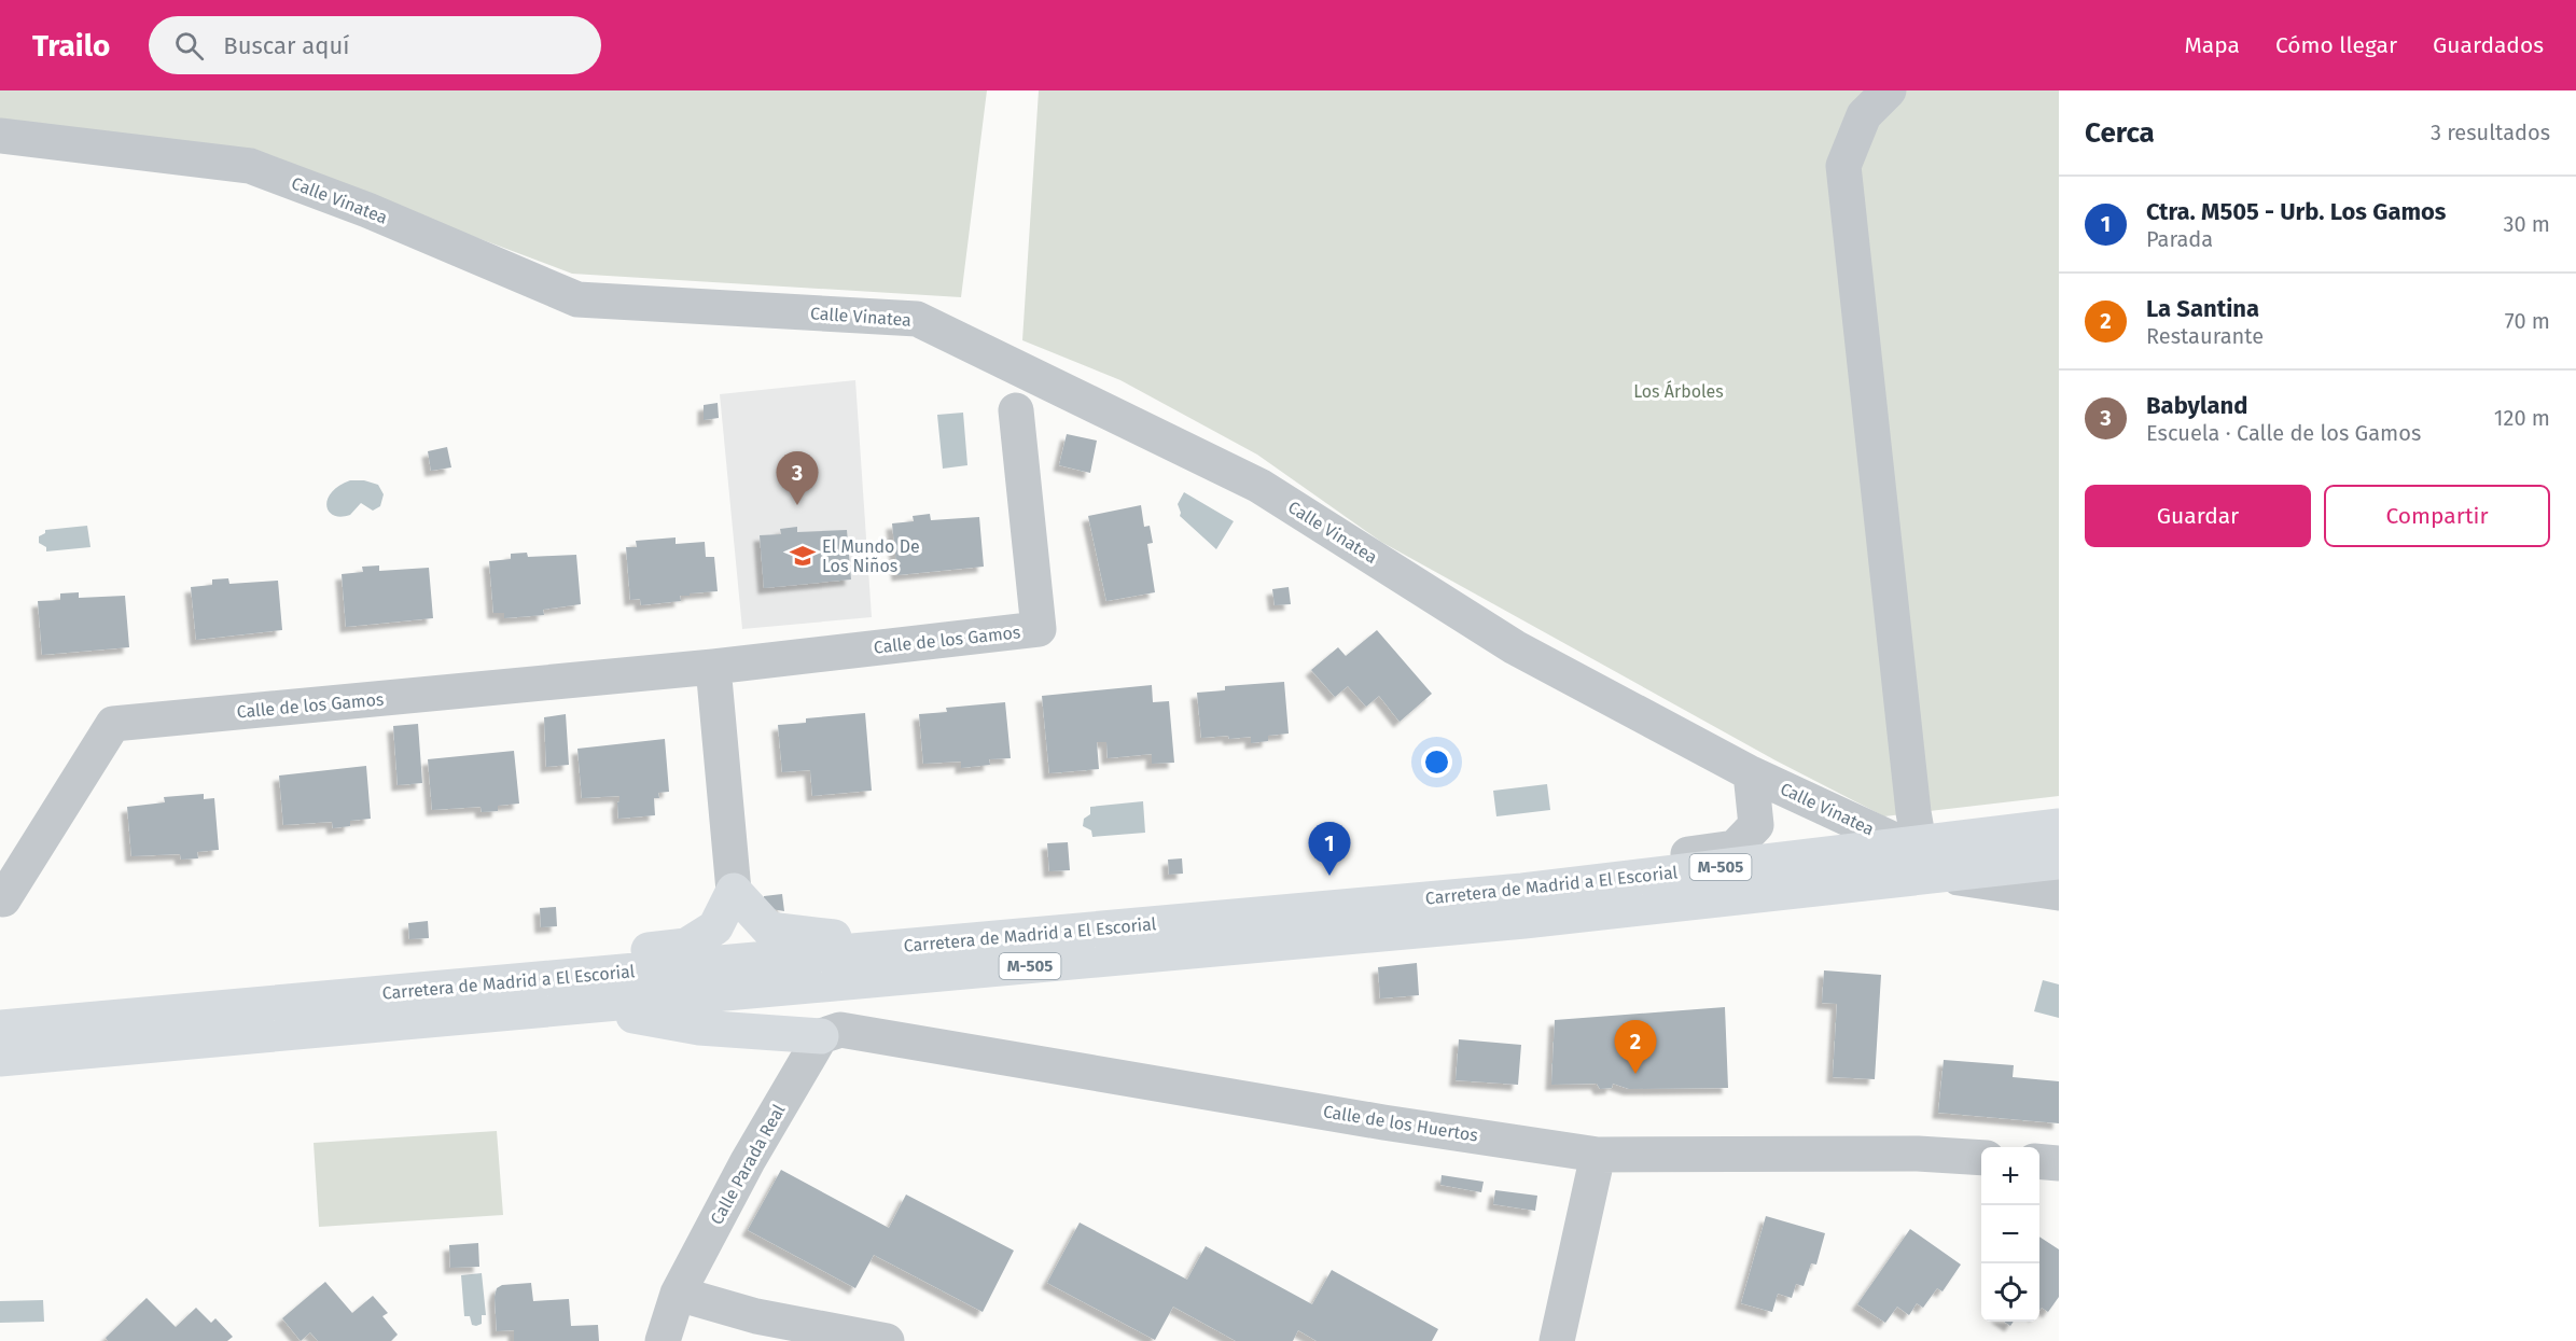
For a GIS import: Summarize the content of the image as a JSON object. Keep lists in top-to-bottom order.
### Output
{
  "streets": {
    "highway": ["M-505", "Carretera de Madrid a El Escorial"],
    "street": [
      "Calle Vinatea",
      "Calle de los Gamos",
      "Calle de los Huertos",
      "Calle Parada Real"
    ]
  },
  "crossings": [
    ["Calle Vinatea", "Carretera de Madrid a El Escorial"],
    ["Calle de los Huertos", "Calle Parada Real"]
  ],
  "parks": ["Los Árboles"],
  "places": {
    "school or university": ["El Mundo De Los Niños"]
  },
  "page": {
    "header": "Trailo",
    "search": "Buscar aquí",
    "nav": ["Mapa", "Cómo llegar", "Guardados"],
    "heading": ["Cerca", "3 resultados"],
    "list": [
      {
        "mark": "1",
        "name": "Ctra. M505 - Urb. Los Gamos",
        "note": "Parada",
        "value": "30 m"
      },
      {
        "mark": "2",
        "name": "La Santina",
        "note": "Restaurante",
        "value": "70 m"
      },
      {
        "mark": "3",
        "name": "Babyland",
        "note": "Escuela · Calle de los Gamos",
        "value": "120 m"
      }
    ],
    "pins": ["3", "1", "2"],
    "buttons": ["Guardar", "Compartir"],
    "map_buttons": ["+", "−"]
  }
}
